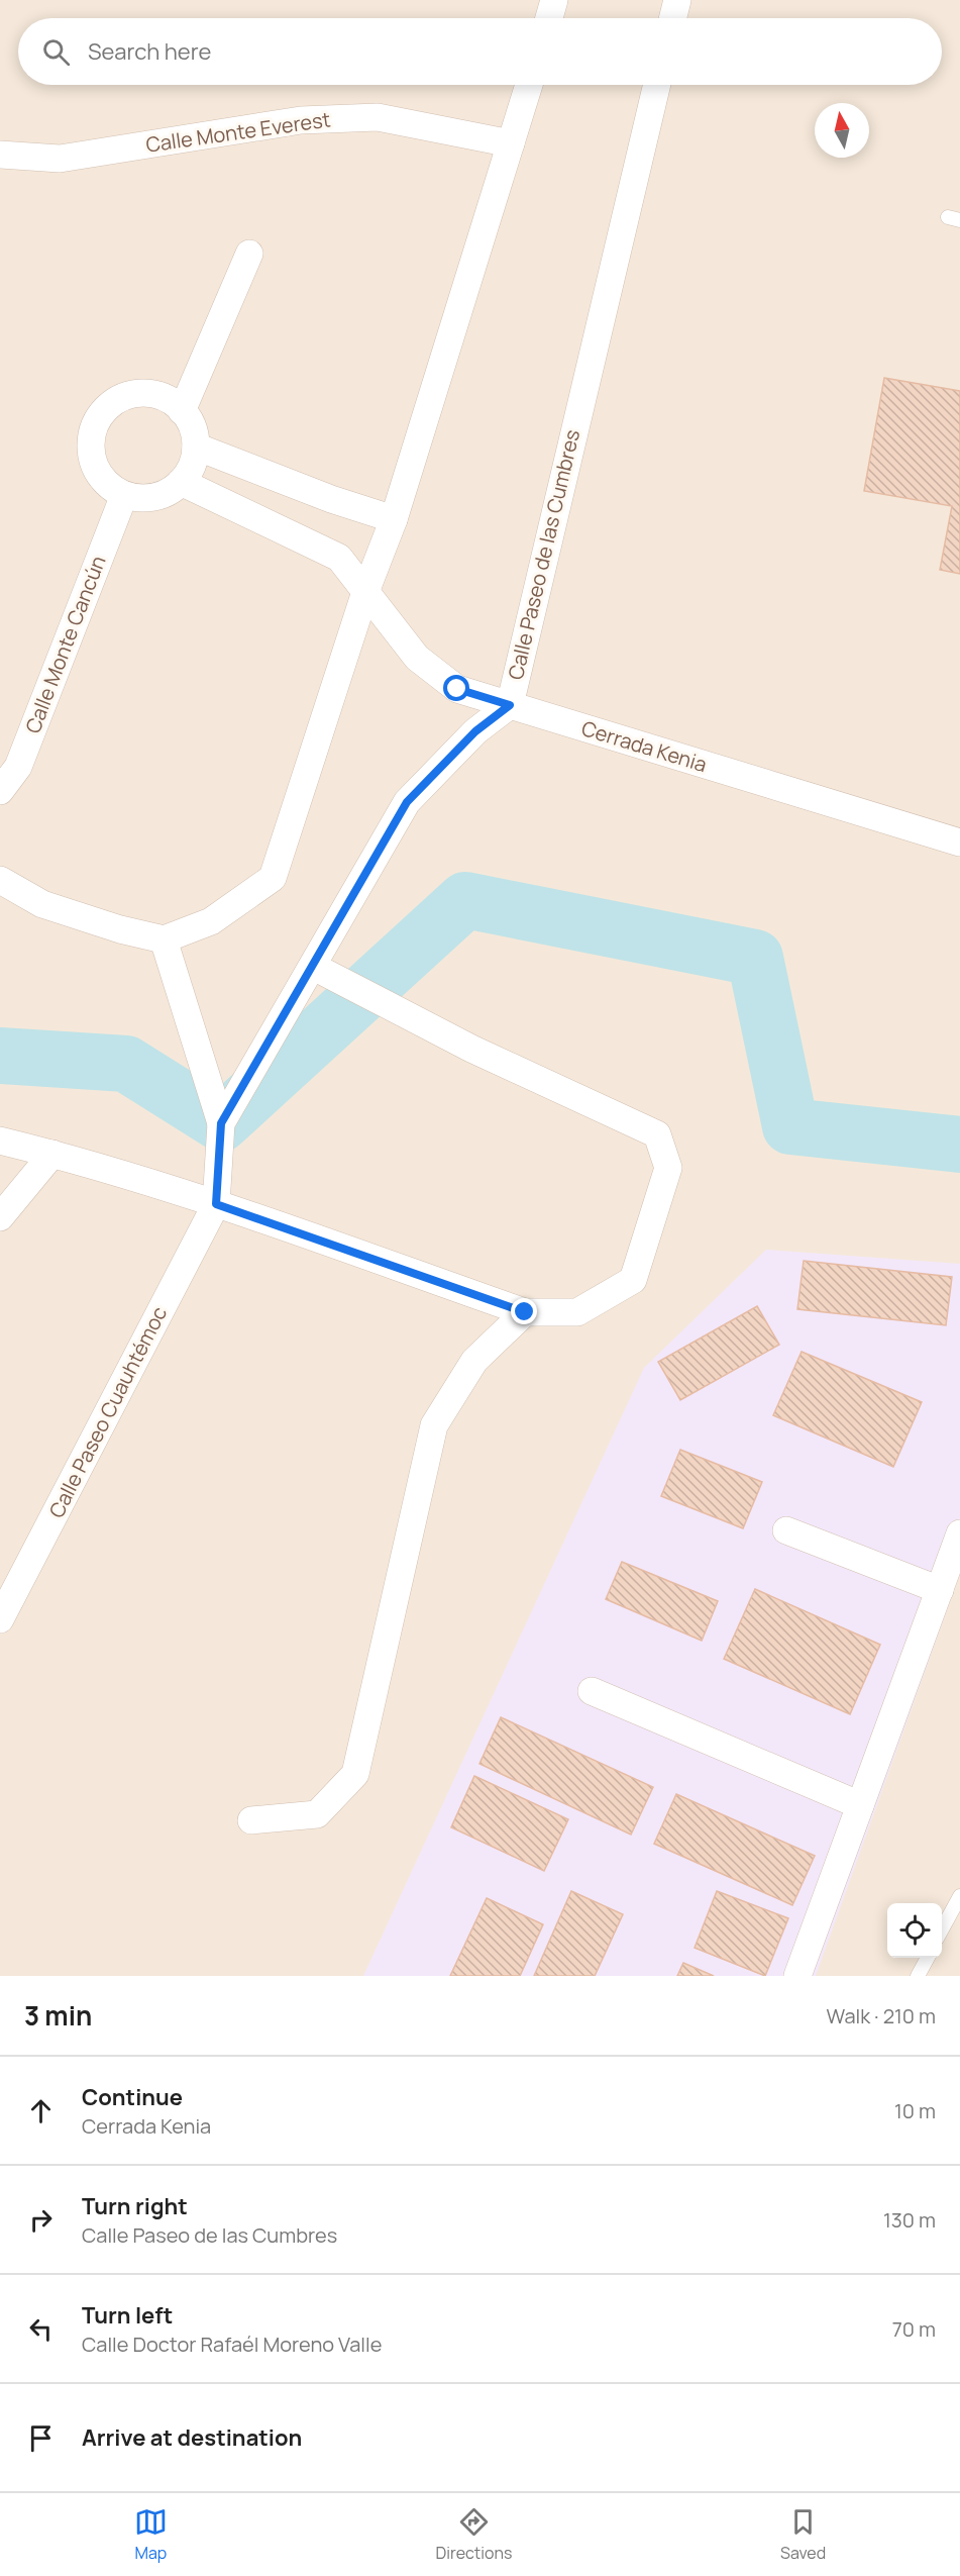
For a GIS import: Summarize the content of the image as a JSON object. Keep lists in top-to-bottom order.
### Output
{
  "streets": {
    "street": [
      "Calle Monte Everest",
      "Calle Paseo de las Cumbres",
      "Calle Monte Cancún",
      "Cerrada Kenia",
      "Calle Paseo Cuauhtémoc"
    ]
  },
  "crossings": [
    ["Calle Paseo de las Cumbres", "Cerrada Kenia"],
    ["Calle Paseo de las Cumbres", "Calle Paseo Cuauhtémoc"]
  ],
  "north": "top",
  "page": {
    "search": "Search here",
    "heading": ["3 min", "Walk · 210 m"],
    "list": [
      ["Continue", "Cerrada Kenia", "10 m"],
      ["Turn right", "Calle Paseo de las Cumbres", "130 m"],
      ["Turn left", "Calle Doctor Rafaél Moreno Valle", "70 m"],
      "Arrive at destination"
    ],
    "nav": ["Map", "Directions", "Saved"]
  }
}
